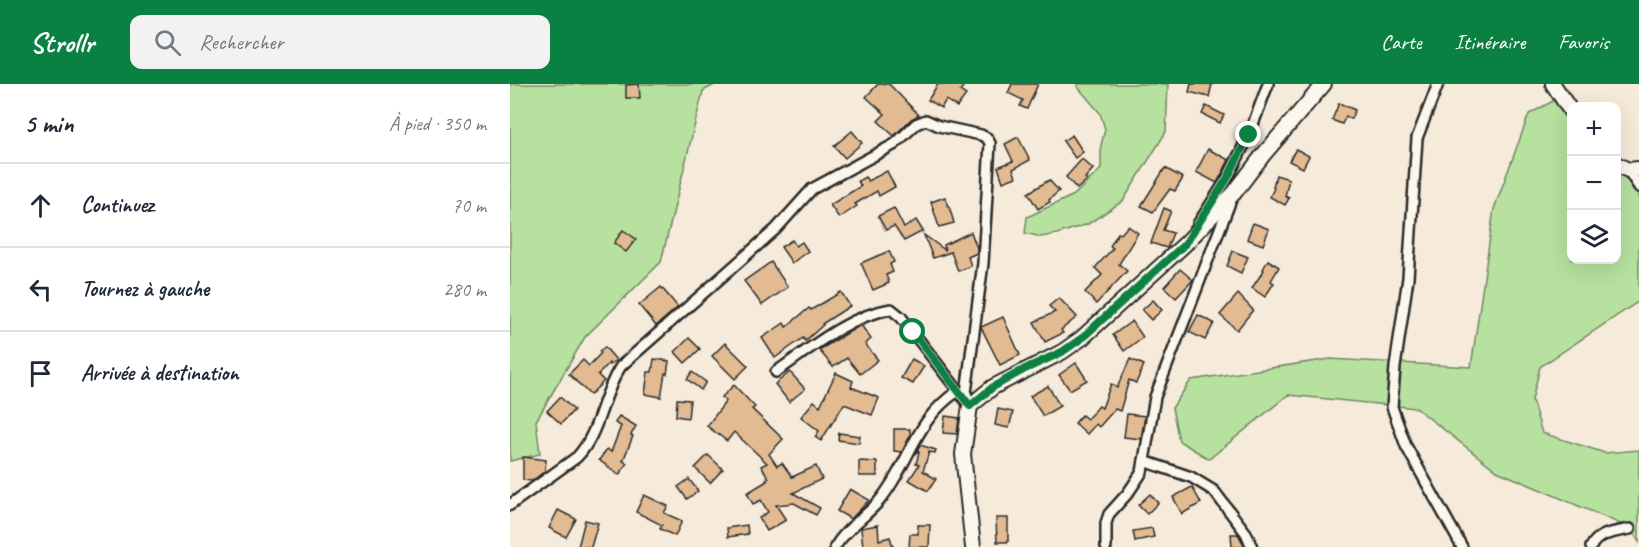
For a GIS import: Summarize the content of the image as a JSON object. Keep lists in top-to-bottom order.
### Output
{
  "page": {
    "header": "Strollr",
    "search": "Rechercher",
    "nav": ["Carte", "Itinéraire", "Favoris"],
    "heading": ["5 min", "À pied · 350 m"],
    "map_buttons": ["+", "−"],
    "list": [
      ["Continuez", "70 m"],
      ["Tournez à gauche", "280 m"],
      "Arrivée à destination"
    ]
  }
}
